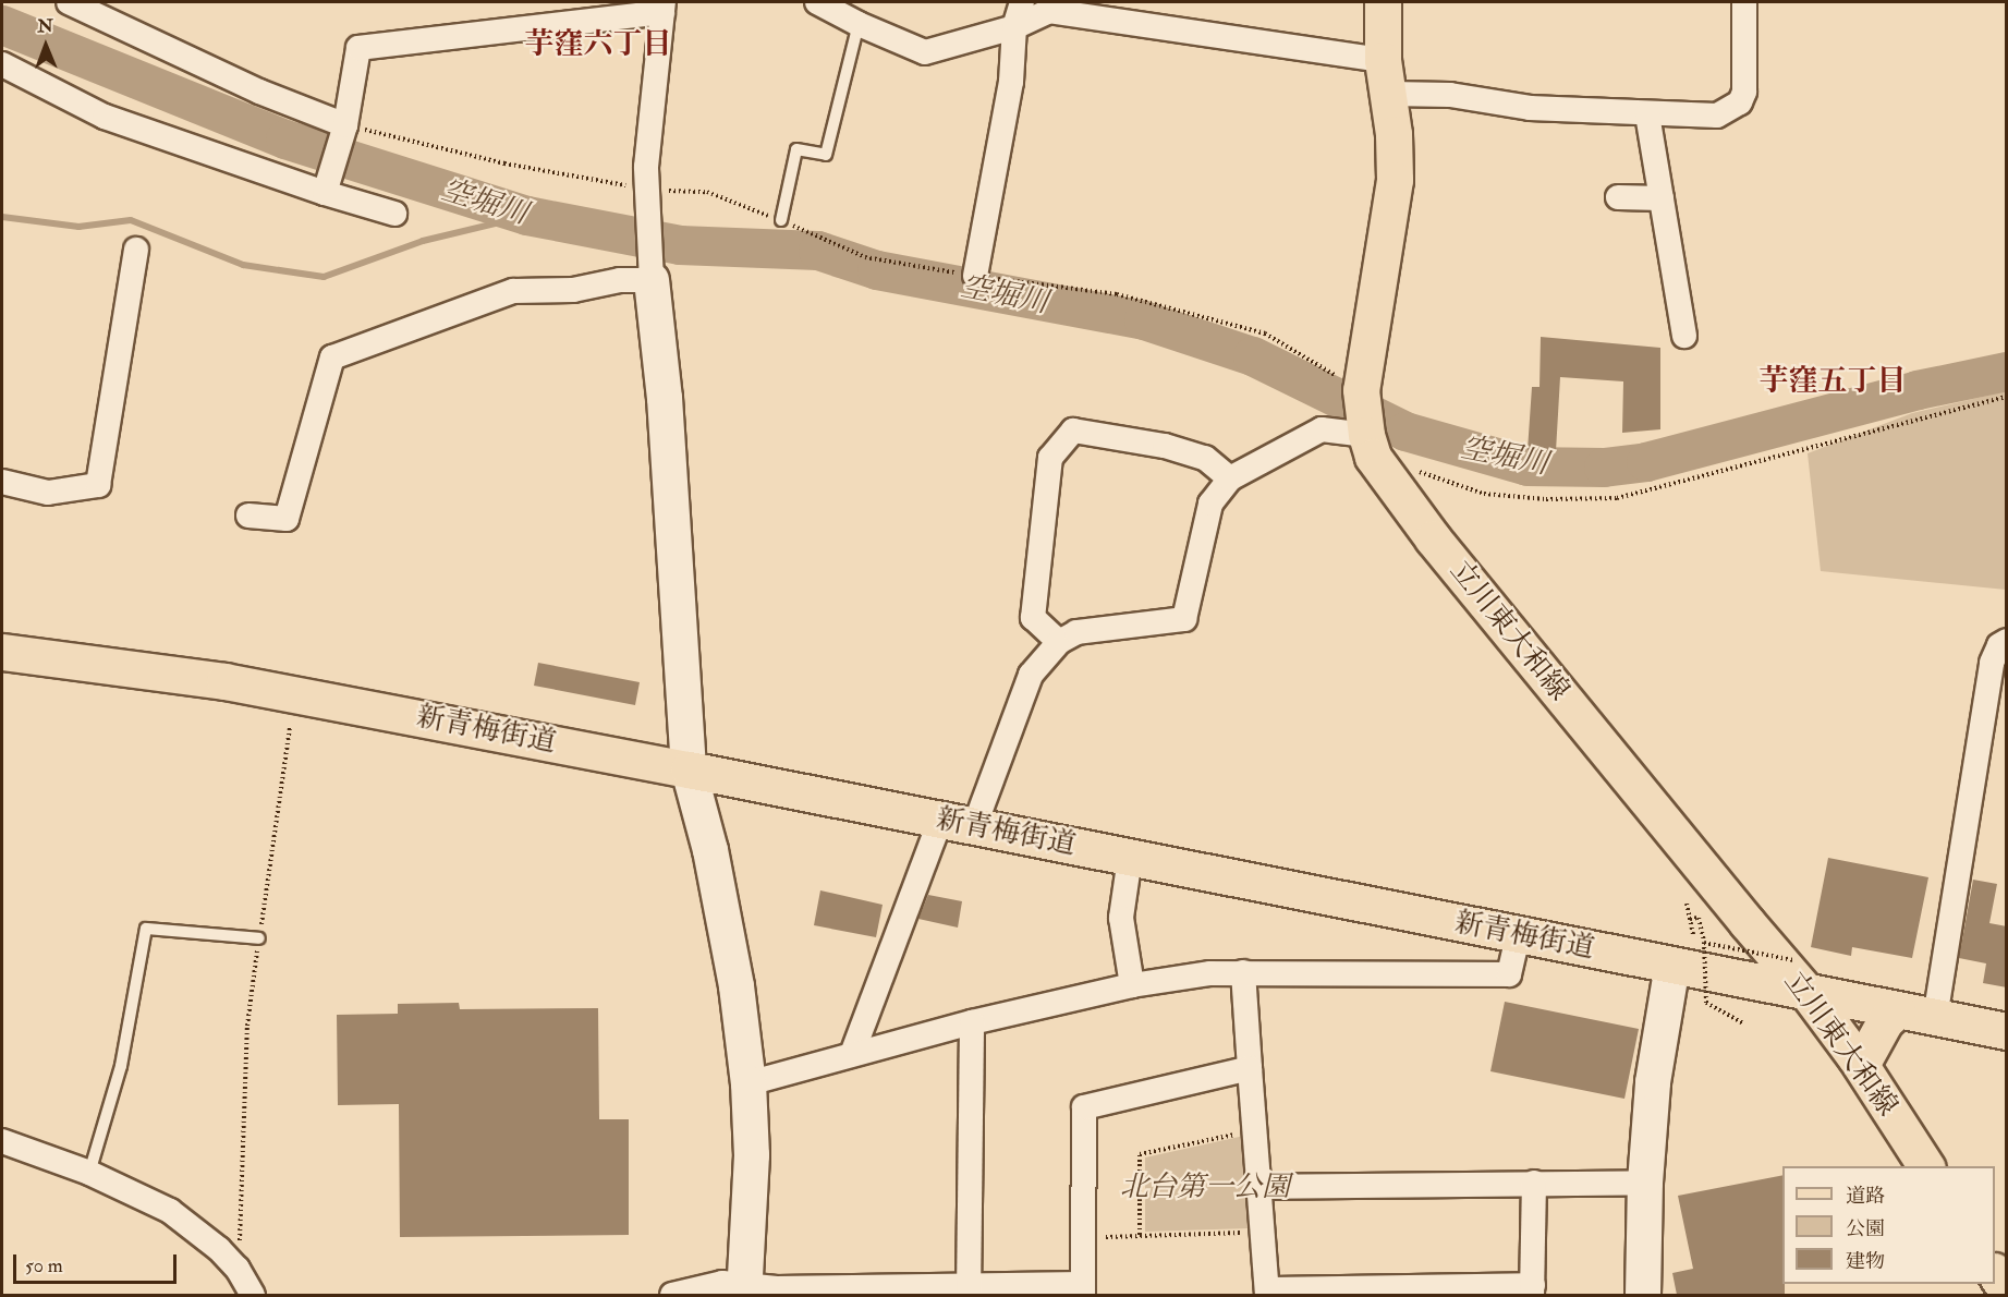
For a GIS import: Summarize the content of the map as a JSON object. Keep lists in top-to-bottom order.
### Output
{
  "streets": {
    "main road": ["立川東大和線", "新青梅街道"]
  },
  "crossings": [
    ["立川東大和線", "新青梅街道"]
  ],
  "districts": ["芋窪六丁目", "芋窪五丁目"],
  "water": ["空堀川"],
  "parks": ["北台第一公園"],
  "legend": ["道路", "公園", "建物"],
  "scale_bar": "50 m",
  "north": "top"
}
